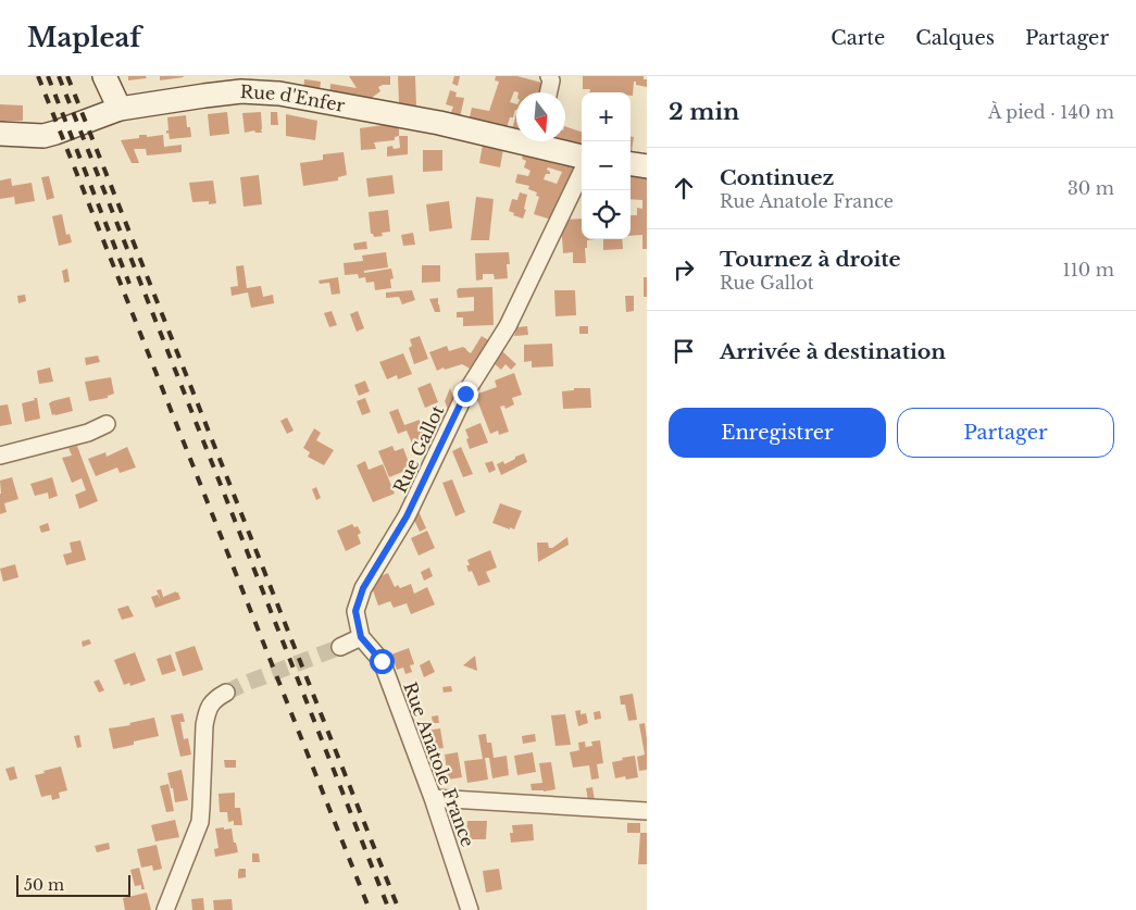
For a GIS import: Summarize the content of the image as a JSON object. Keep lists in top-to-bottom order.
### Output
{
  "streets": {
    "street": ["Rue d'Enfer", "Rue Gallot", "Rue Anatole France"]
  },
  "crossings": [
    ["Rue Gallot", "Rue Anatole France"]
  ],
  "scale_bar": "50 m",
  "north": "bottom",
  "page": {
    "header": "Mapleaf",
    "nav": ["Carte", "Calques", "Partager"],
    "heading": ["2 min", "À pied · 140 m"],
    "map_buttons": ["+", "−"],
    "list": [
      ["Continuez", "Rue Anatole France", "30 m"],
      ["Tournez à droite", "Rue Gallot", "110 m"],
      "Arrivée à destination"
    ],
    "buttons": ["Enregistrer", "Partager"],
    "scale": "50 m"
  }
}
